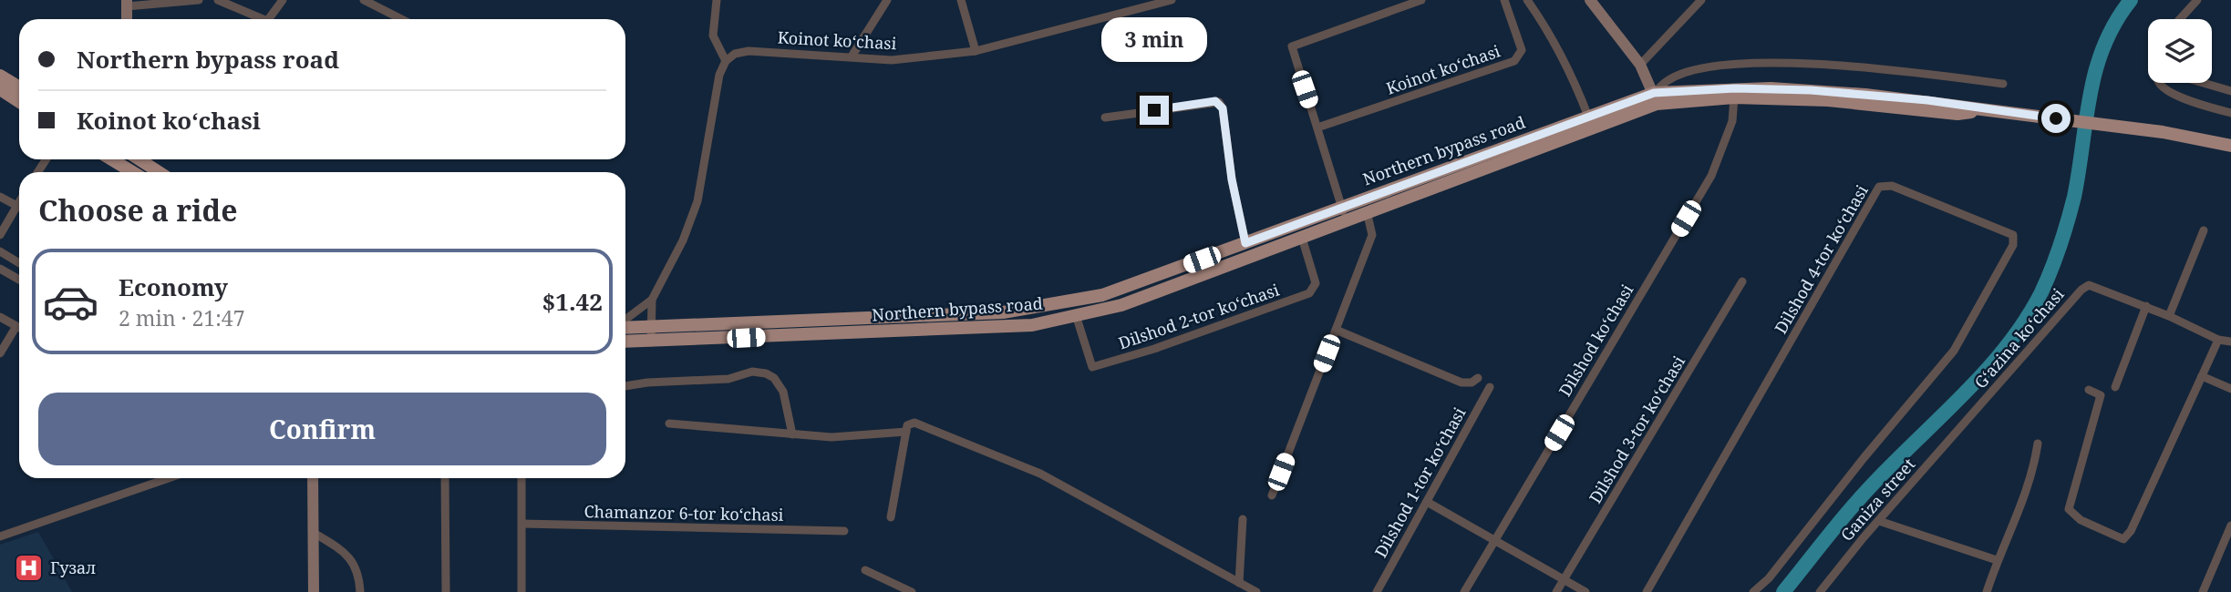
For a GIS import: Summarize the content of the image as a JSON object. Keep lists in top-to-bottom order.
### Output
{
  "streets": {
    "main road": ["Northern bypass road"],
    "street": [
      "Koinot koʻchasi",
      "Dilshod 4-tor koʻchasi",
      "Dilshod 2-tor koʻchasi",
      "Gʻazina koʻchasi",
      "Dilshod koʻchasi",
      "Dilshod 3-tor koʻchasi",
      "Dilshod 1-tor koʻchasi",
      "Ganiza street",
      "Chamanzor 6-tor koʻchasi"
    ]
  },
  "crossings": [
    ["Northern bypass road", "Dilshod 2-tor koʻchasi"],
    ["Northern bypass road", "Dilshod koʻchasi"],
    ["Gʻazina koʻchasi", "Ganiza street"]
  ],
  "places": {
    "hospital": ["Гузал"]
  },
  "page": {
    "bubble": "3 min",
    "banner": ["Northern bypass road", "Koinot koʻchasi"],
    "heading": "Choose a ride",
    "list": [
      {
        "name": "Economy",
        "note": "2 min · 21:47",
        "value": "$1.42"
      }
    ],
    "buttons": "Confirm"
  }
}
